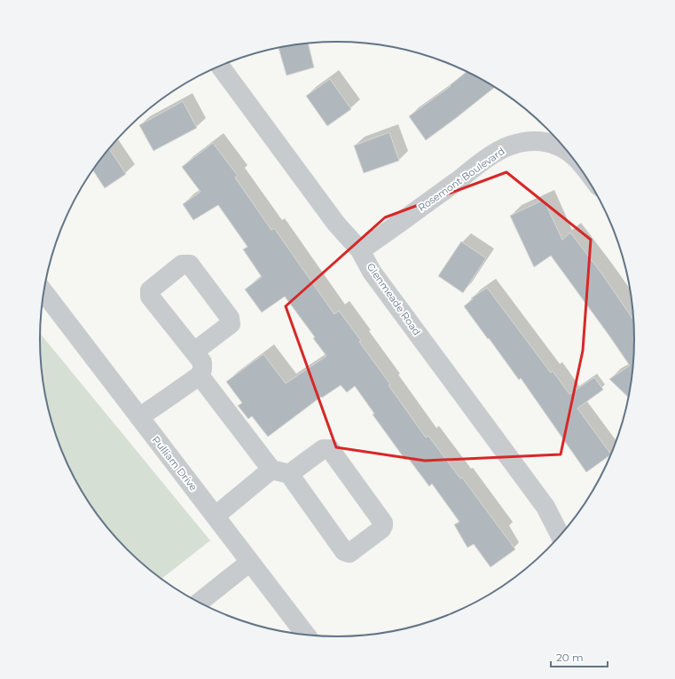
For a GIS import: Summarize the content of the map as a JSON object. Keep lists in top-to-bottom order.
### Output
{
  "streets": {
    "street": ["Rosemont Boulevard", "Glenmeade Road", "Pulliam Drive"]
  },
  "crossings": [
    ["Rosemont Boulevard", "Glenmeade Road"]
  ],
  "scale_bar": "20 m"
}
